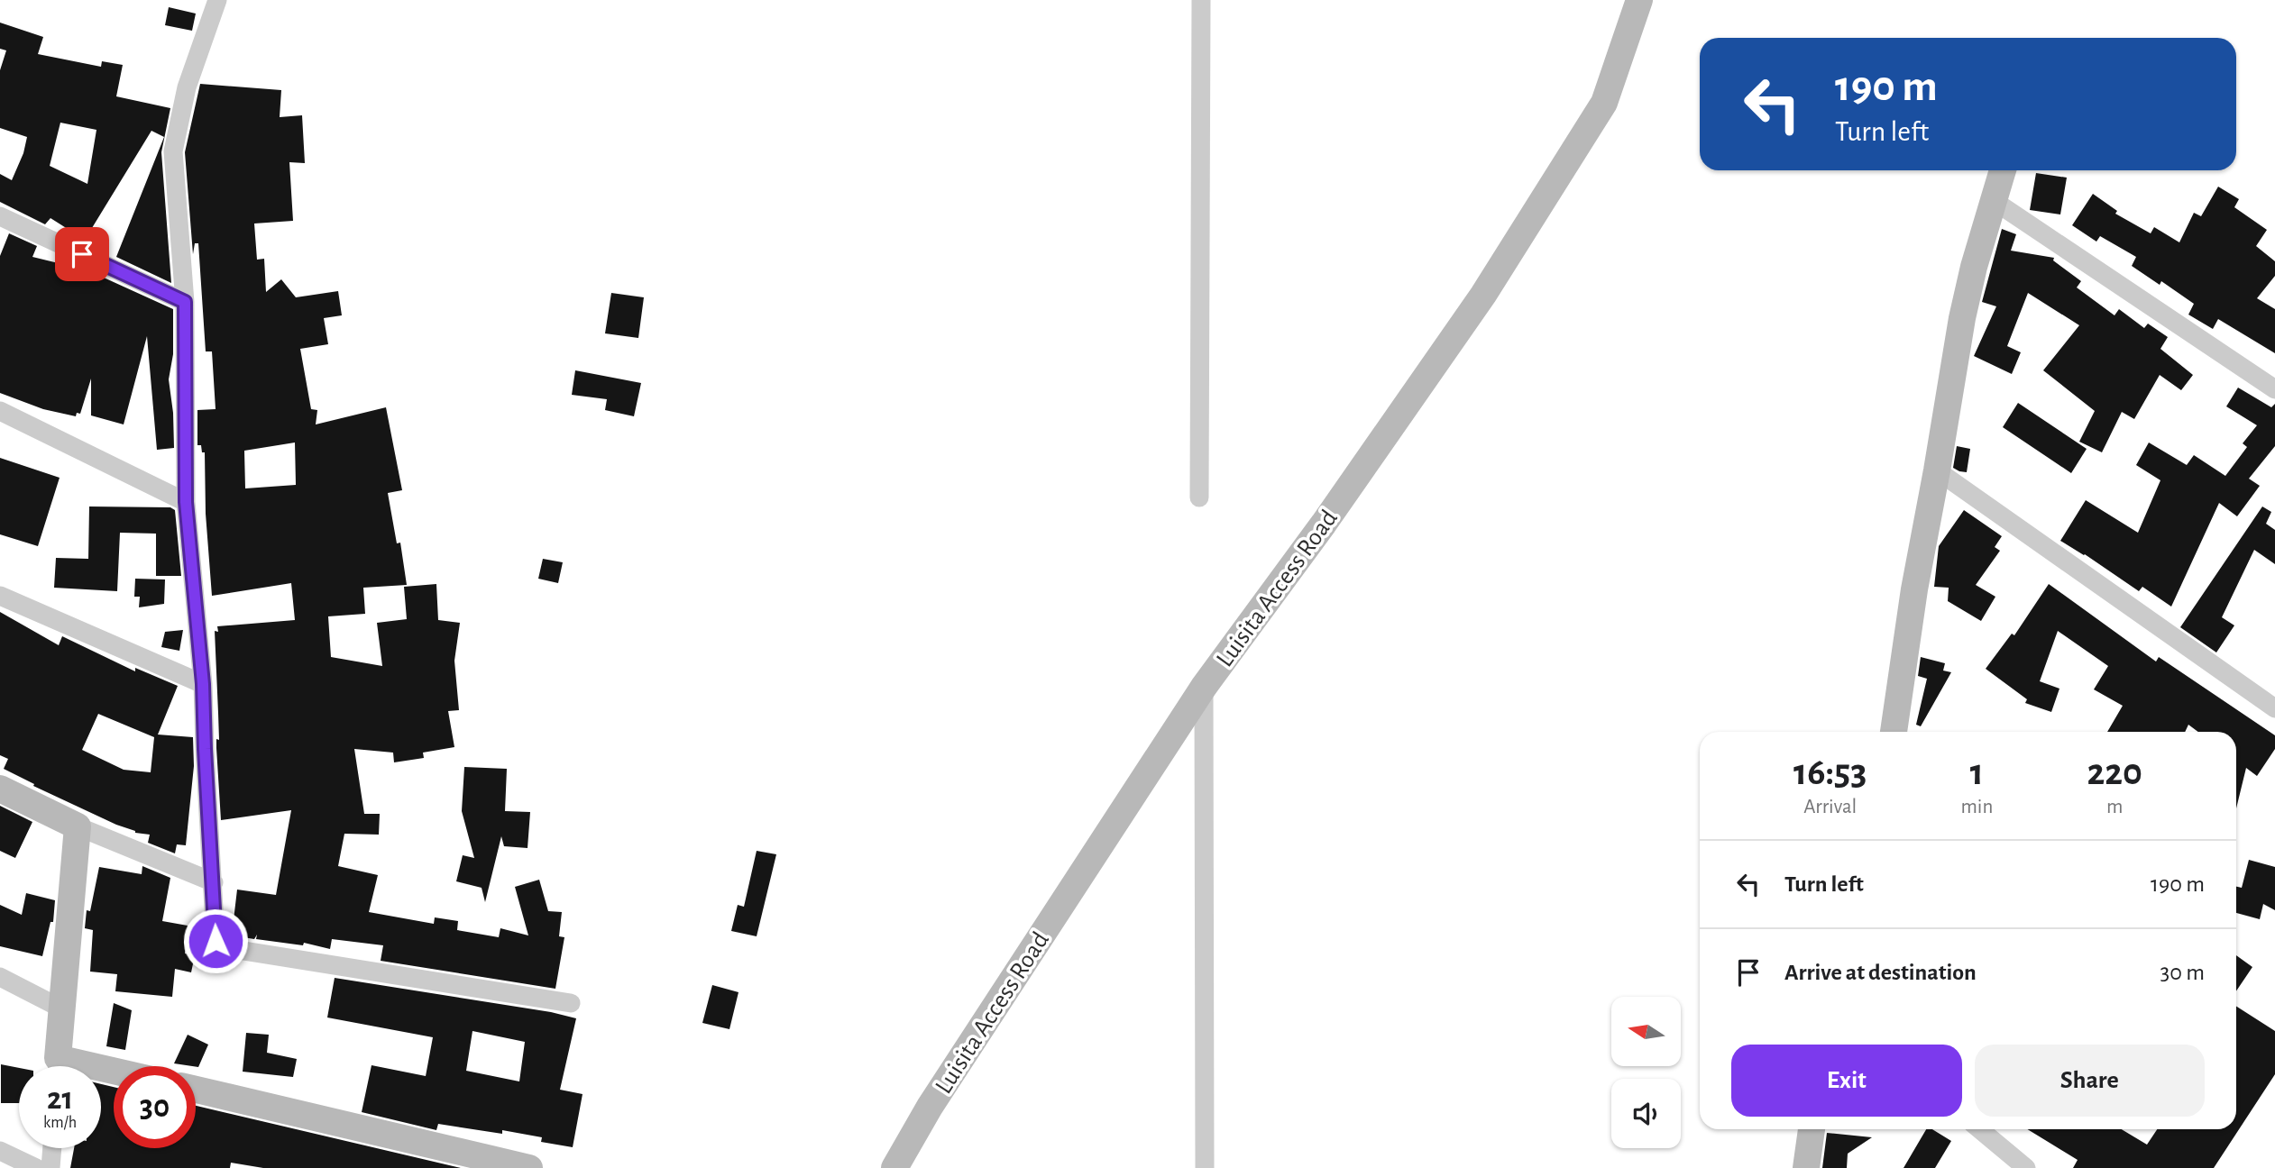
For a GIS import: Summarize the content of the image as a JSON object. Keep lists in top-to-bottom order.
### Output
{
  "streets": {
    "street": ["Luisita Access Road"]
  },
  "north": "left",
  "page": {
    "turn": ["190 m", "Turn left"],
    "eta": [
      "16:53",
      "Arrival",
      "1",
      "min",
      "220",
      "m"
    ],
    "list": [
      {
        "name": "Turn left",
        "value": "190 m"
      },
      {
        "name": "Arrive at destination",
        "value": "30 m"
      }
    ],
    "buttons": ["Exit", "Share"],
    "speed": "21 km/h",
    "limit": "30"
  }
}
